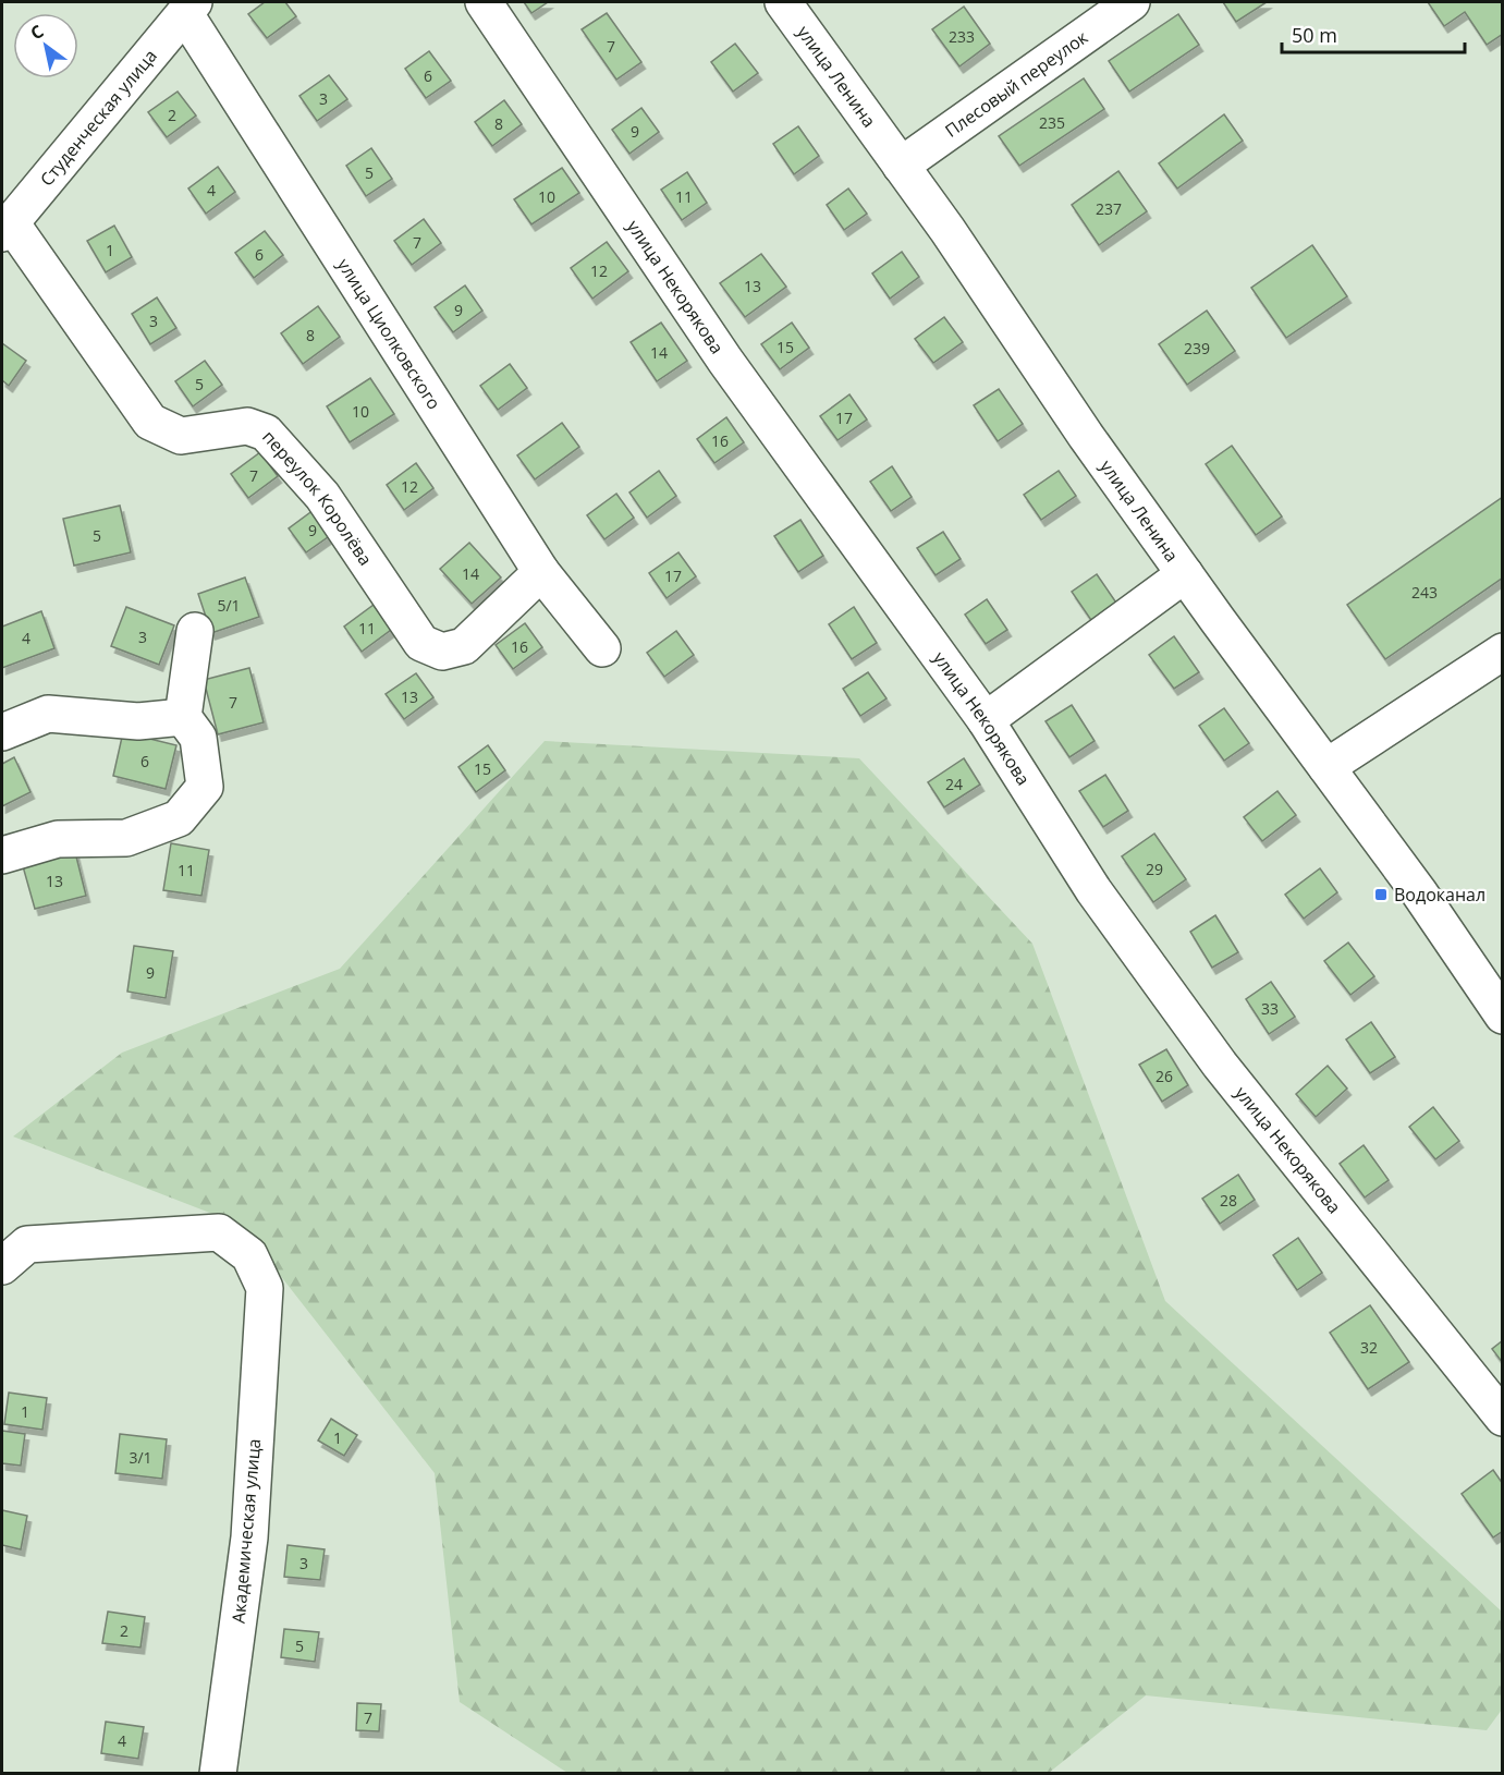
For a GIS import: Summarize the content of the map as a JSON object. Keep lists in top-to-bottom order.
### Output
{
  "streets": {
    "street": [
      "улица Ленина",
      "Плесовый переулок",
      "Студенческая улица",
      "улица Некорякова",
      "улица Циолковского",
      "переулок Королёва",
      "Академическая улица"
    ]
  },
  "crossings": [
    ["улица Ленина", "Плесовый переулок"],
    ["Студенческая улица", "улица Циолковского"],
    ["Студенческая улица", "переулок Королёва"],
    ["улица Циолковского", "переулок Королёва"]
  ],
  "places": {
    "transit": ["Водоканал"]
  },
  "house_numbers": [
    "233",
    "7",
    "6",
    "3",
    "2",
    "235",
    "8",
    "9",
    "5",
    "4",
    "10",
    "11",
    "237",
    "7",
    "1",
    "6",
    "12",
    "13",
    "9",
    "3",
    "8",
    "15",
    "239",
    "14",
    "5",
    "10",
    "17",
    "16",
    "7",
    "12",
    "9",
    "5",
    "14",
    "17",
    "243",
    "5/1",
    "11",
    "3",
    "4",
    "16",
    "13",
    "7",
    "6",
    "15",
    "24",
    "29",
    "11",
    "13",
    "9",
    "33",
    "26",
    "28",
    "32",
    "1",
    "1",
    "3/1",
    "3",
    "2",
    "5",
    "7",
    "4"
  ],
  "scale_bar": "50 m",
  "north": "top left"
}
